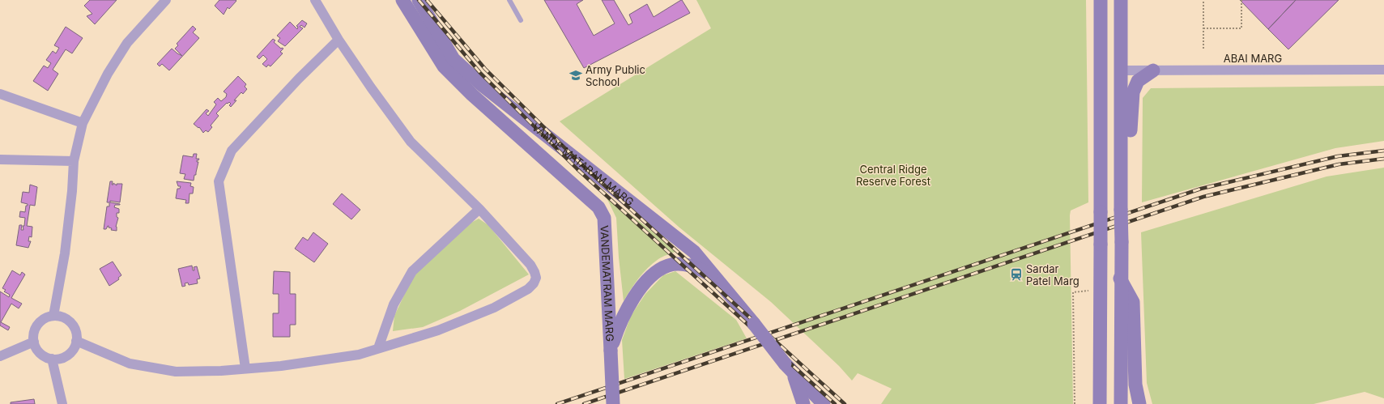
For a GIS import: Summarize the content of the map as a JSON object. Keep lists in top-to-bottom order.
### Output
{
  "streets": {
    "main road": ["VANDE MATARAM MARG", "VANDEMATRAM MARG"],
    "street": ["ABAI MARG"]
  },
  "crossings": [
    ["VANDE MATARAM MARG", "VANDEMATRAM MARG"]
  ],
  "parks": ["Central Ridge Reserve Forest"],
  "places": {
    "school or university": ["Army Public School"],
    "station": ["Sardar Patel Marg"]
  }
}
